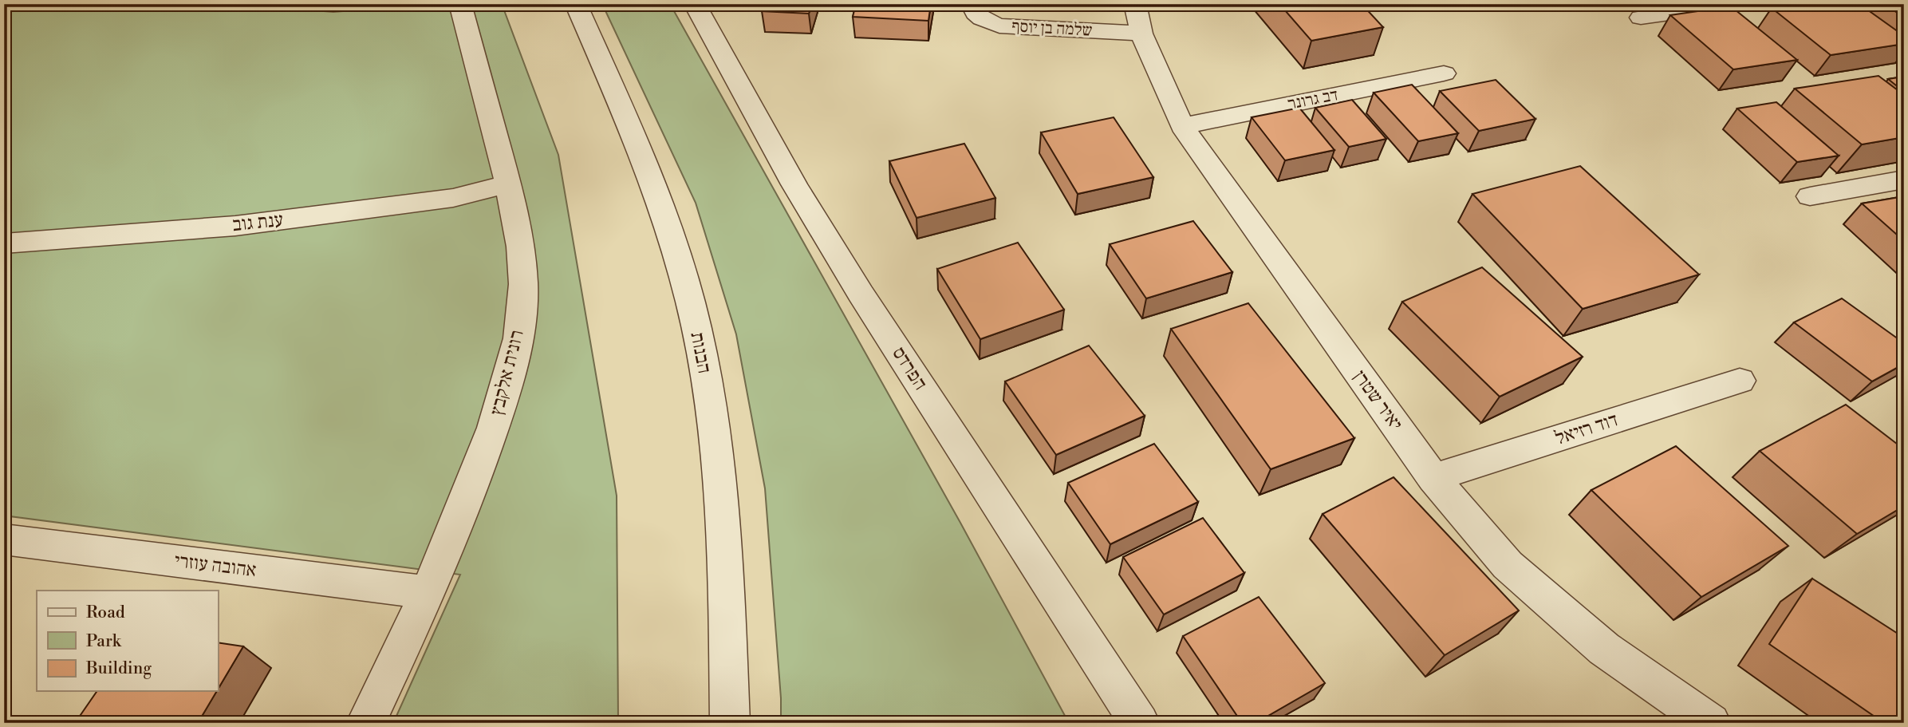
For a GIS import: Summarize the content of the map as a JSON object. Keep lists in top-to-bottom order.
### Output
{
  "streets": {
    "street": [
      "שלמה בן יוסף",
      "דב גרונר",
      "ענת גוב",
      "הבנות",
      "הפרדס",
      "רונית אלקבץ",
      "יאיר שטרן",
      "דוד רזיאל",
      "אהובה עוזרי"
    ]
  },
  "crossings": [
    ["שלמה בן יוסף", "יאיר שטרן"],
    ["דב גרונר", "יאיר שטרן"],
    ["ענת גוב", "רונית אלקבץ"],
    ["רונית אלקבץ", "אהובה עוזרי"],
    ["יאיר שטרן", "דוד רזיאל"]
  ],
  "legend": ["Road", "Park", "Building"]
}
